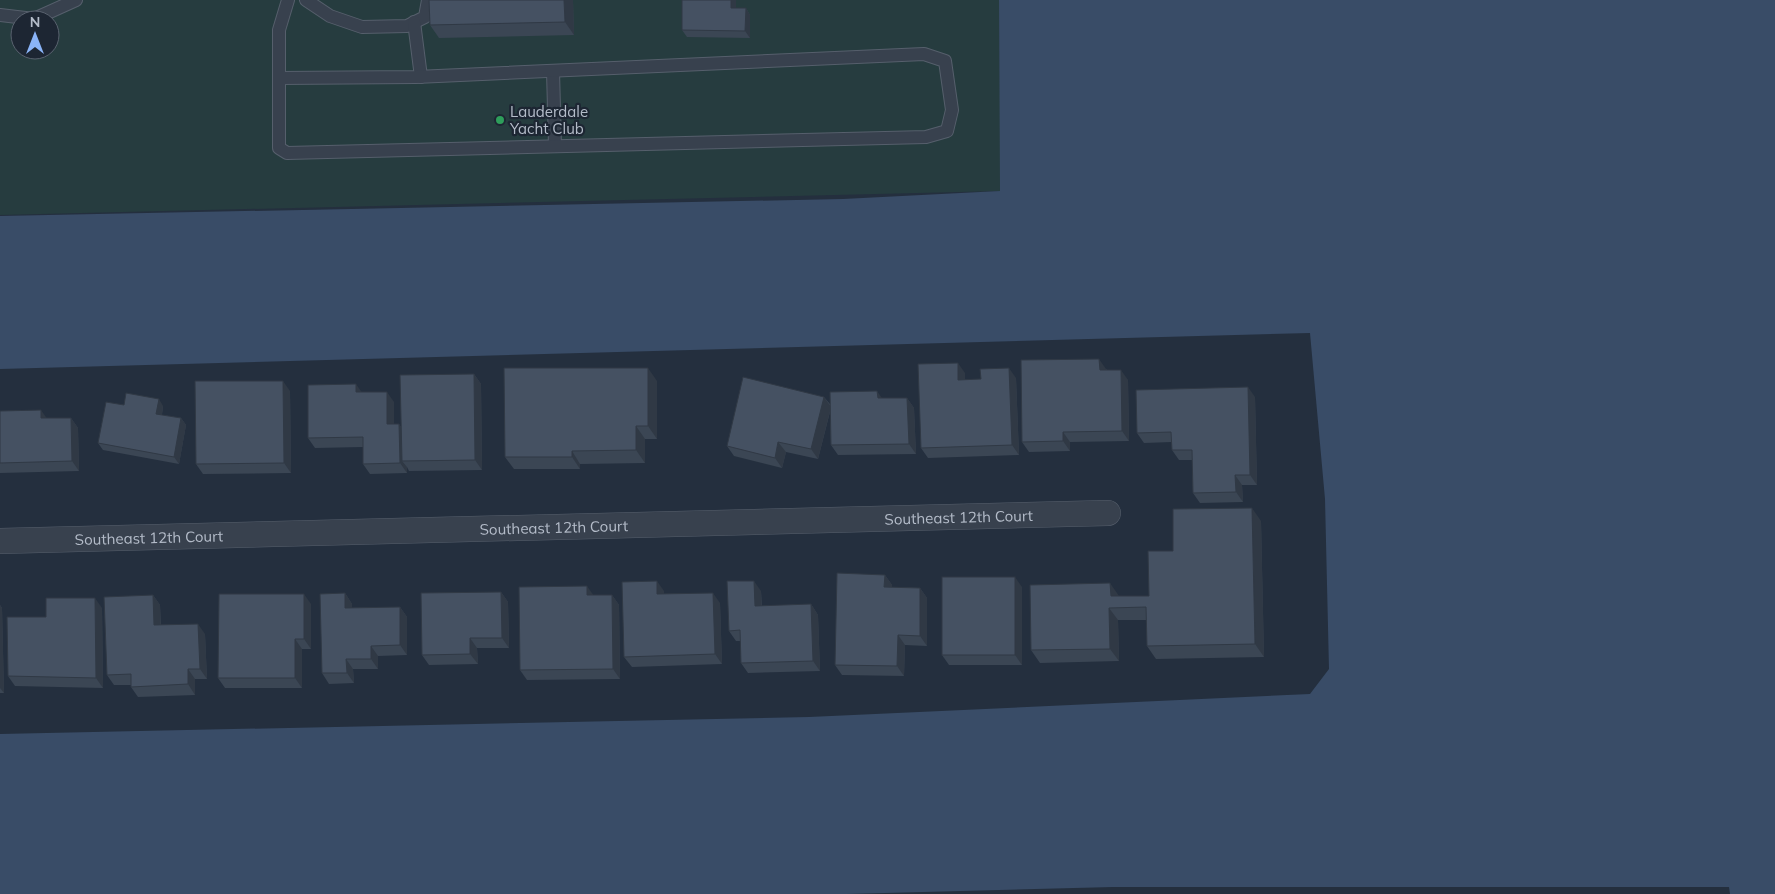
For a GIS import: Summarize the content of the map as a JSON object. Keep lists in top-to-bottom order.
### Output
{
  "streets": {
    "street": ["Southeast 12th Court"]
  },
  "places": ["Lauderdale Yacht Club"],
  "north": "top"
}
